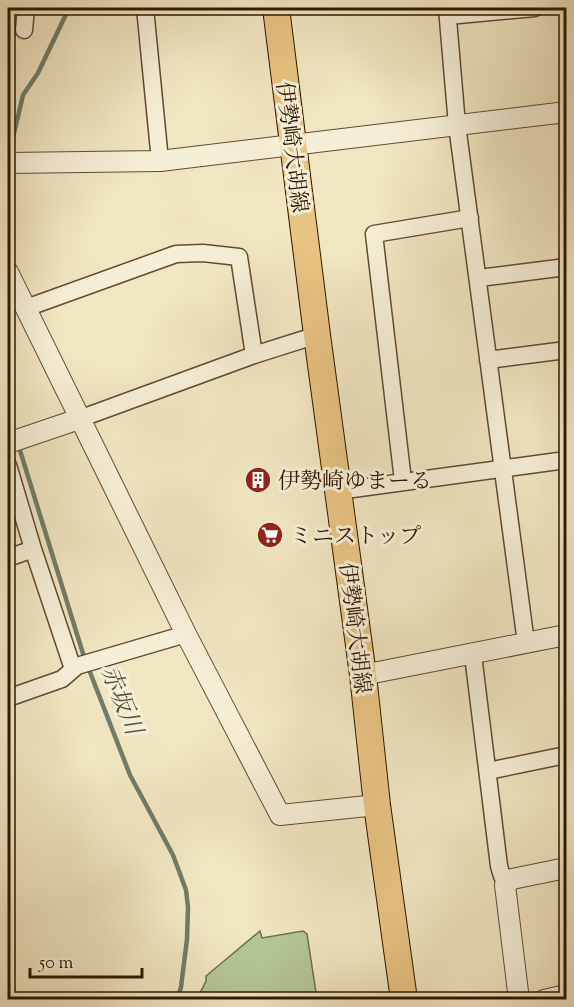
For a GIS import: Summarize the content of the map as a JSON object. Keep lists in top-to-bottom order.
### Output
{
  "streets": {
    "main road": ["伊勢崎大胡線"]
  },
  "water": ["赤坂川"],
  "places": {
    "building": ["伊勢崎ゆまーる"],
    "supermarket": ["ミニストップ"]
  },
  "scale_bar": "50 m"
}
